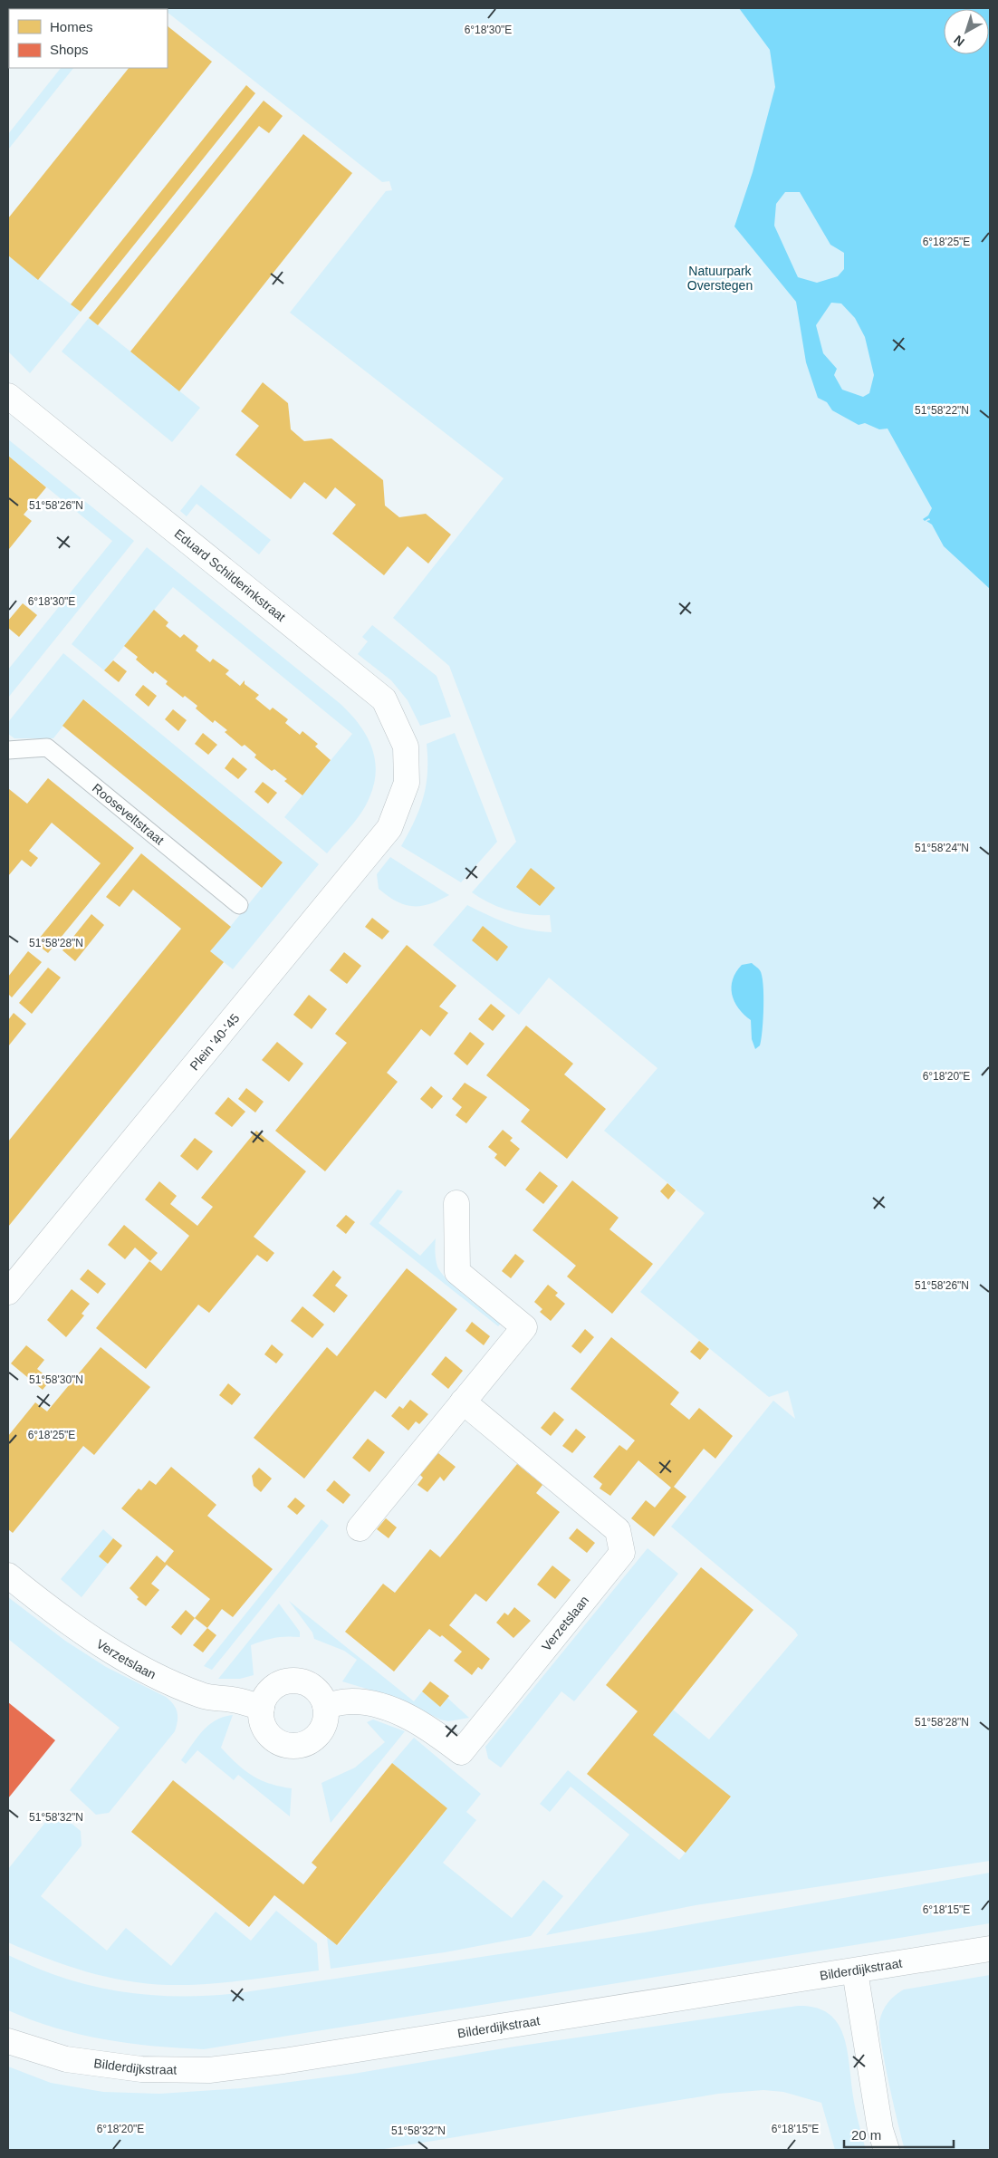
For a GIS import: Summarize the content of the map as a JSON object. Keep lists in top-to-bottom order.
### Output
{
  "streets": {
    "street": [
      "Eduard Schilderinkstraat",
      "Plein '40-'45",
      "Verzetslaan",
      "Bilderdijkstraat"
    ],
    "lane": ["Rooseveltstraat"]
  },
  "crossings": [
    ["Eduard Schilderinkstraat", "Plein '40-'45"]
  ],
  "parks": ["Natuurpark Overstegen"],
  "legend": ["Homes", "Shops"],
  "scale_bar": "20 m",
  "north": "bottom left",
  "coordinates": [
    "6°18'30\"E",
    "6°18'25\"E",
    "51°58'22\"N",
    "51°58'26\"N",
    "51°58'24\"N",
    "51°58'28\"N",
    "6°18'20\"E",
    "51°58'30\"N",
    "51°58'32\"N",
    "6°18'15\"E"
  ]
}
